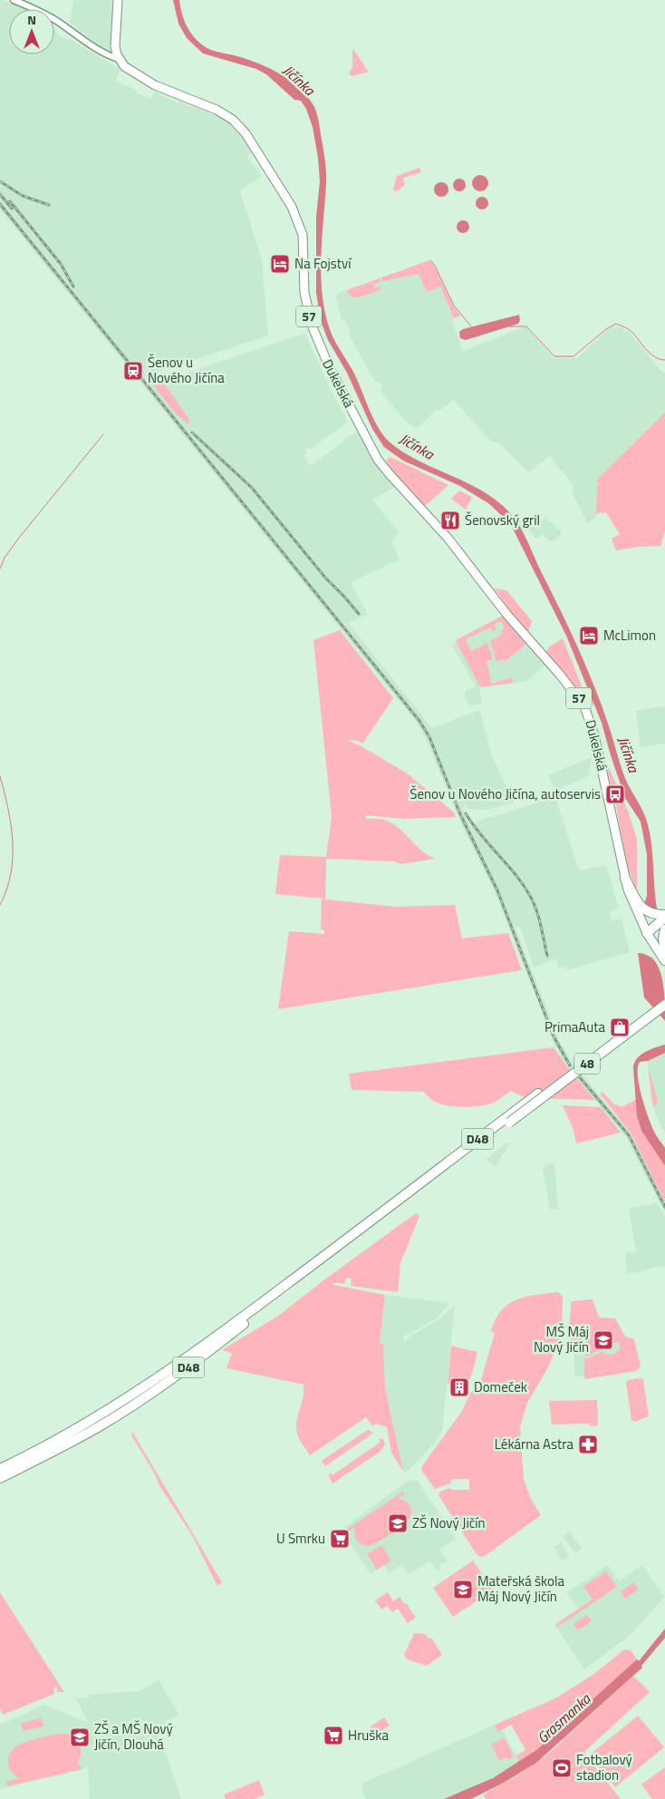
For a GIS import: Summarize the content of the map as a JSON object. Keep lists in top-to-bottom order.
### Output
{
  "streets": {
    "highway": ["48", "D48"],
    "main road": ["57", "Dukelská"]
  },
  "crossings": [
    ["57", "Dukelská"],
    ["48", "D48"]
  ],
  "water": ["Jičínka", "Grasmanka"],
  "places": {
    "hotel": ["Na Fojství", "McLimon"],
    "station": ["Šenov u Nového Jičína"],
    "restaurant": ["Šenovský gril"],
    "bus stop": ["Šenov u Nového Jičína, autoservis"],
    "shop": ["PrimaAuta"],
    "school or university": [
      "MŠ Máj Nový Jičín",
      "ZŠ Nový Jičín",
      "Mateřská škola Máj Nový Jičín",
      "ZŠ a MŠ Nový Jičín, Dlouhá"
    ],
    "building": ["Domeček"],
    "pharmacy": ["Lékárna Astra"],
    "supermarket": ["U Smrku", "Hruška"],
    "sports": ["Fotbalový stadion"]
  },
  "north": "top"
}
